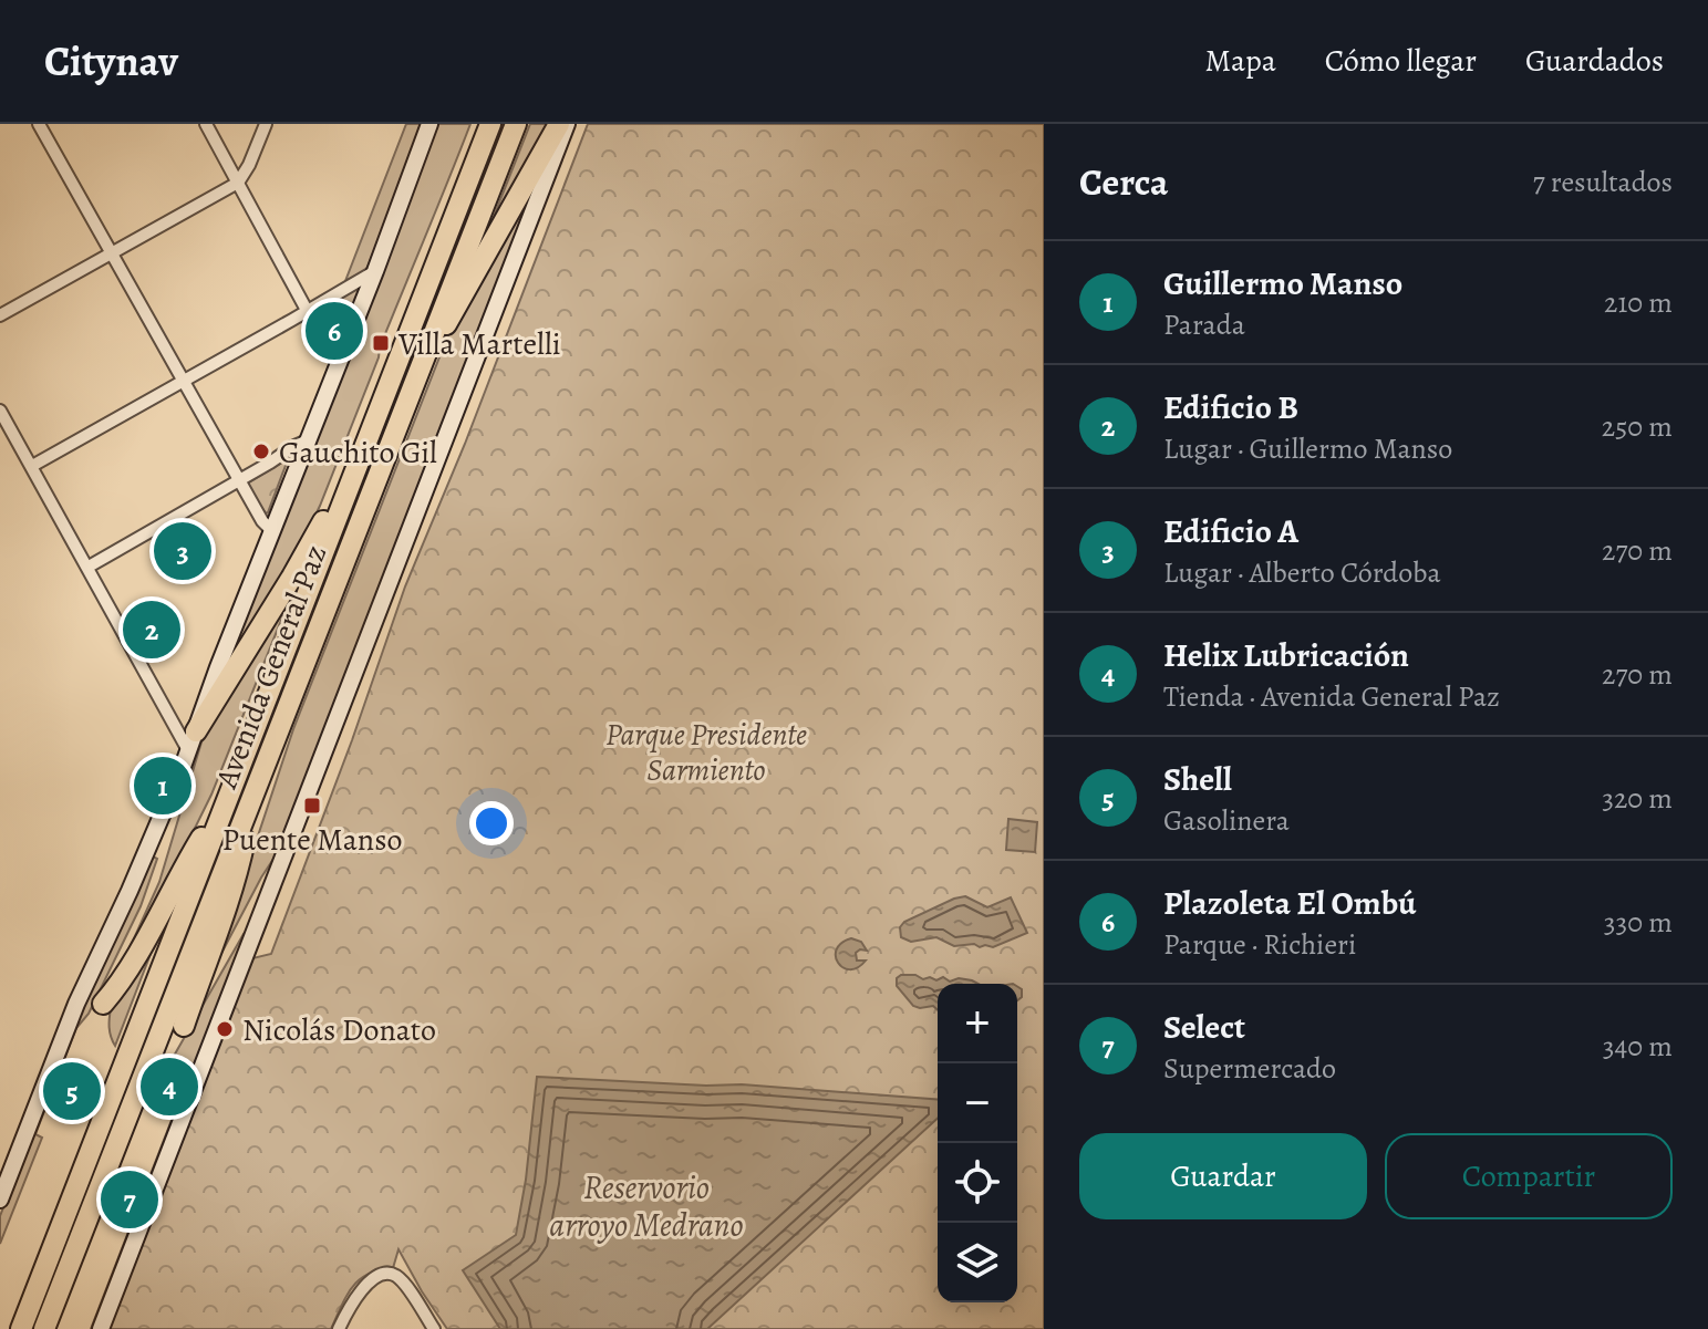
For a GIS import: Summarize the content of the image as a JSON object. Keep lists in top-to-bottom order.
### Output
{
  "streets": {
    "highway": ["Avenida General Paz"]
  },
  "water": ["Reservorio arroyo Medrano"],
  "parks": ["Parque Presidente Sarmiento"],
  "places": {
    "transit": ["Villa Martelli", "Puente Manso"],
    "other": ["Gauchito Gil", "Nicolás Donato"]
  },
  "page": {
    "header": "Citynav",
    "nav": ["Mapa", "Cómo llegar", "Guardados"],
    "heading": ["Cerca", "7 resultados"],
    "list": [
      {
        "mark": "1",
        "name": "Guillermo Manso",
        "note": "Parada",
        "value": "210 m"
      },
      {
        "mark": "2",
        "name": "Edificio B",
        "note": "Lugar · Guillermo Manso",
        "value": "250 m"
      },
      {
        "mark": "3",
        "name": "Edificio A",
        "note": "Lugar · Alberto Córdoba",
        "value": "270 m"
      },
      {
        "mark": "4",
        "name": "Helix Lubricación",
        "note": "Tienda · Avenida General Paz",
        "value": "270 m"
      },
      {
        "mark": "5",
        "name": "Shell",
        "note": "Gasolinera",
        "value": "320 m"
      },
      {
        "mark": "6",
        "name": "Plazoleta El Ombú",
        "note": "Parque · Richieri",
        "value": "330 m"
      },
      {
        "mark": "7",
        "name": "Select",
        "note": "Supermercado",
        "value": "340 m"
      }
    ],
    "pins": [
      "6",
      "3",
      "2",
      "1",
      "4",
      "5",
      "7"
    ],
    "map_buttons": ["+", "−"],
    "buttons": ["Guardar", "Compartir"]
  }
}
